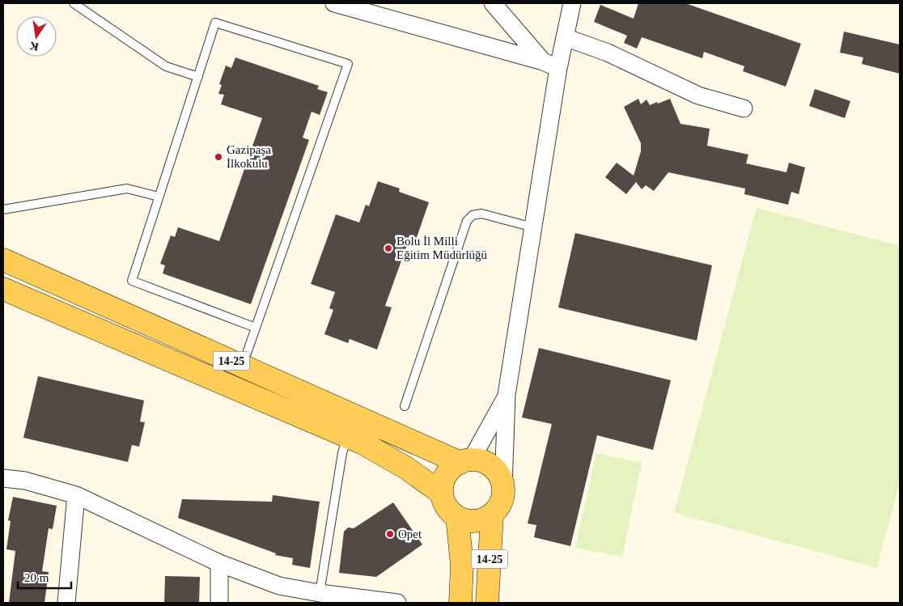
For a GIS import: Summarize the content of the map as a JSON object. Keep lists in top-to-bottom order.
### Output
{
  "streets": {
    "main road": ["14-25"]
  },
  "places": ["Gazipaşa İlkokulu", "Bolu İl Milli Eğitim Müdürlüğü", "Opet"],
  "scale_bar": "20 m",
  "north": "bottom"
}
